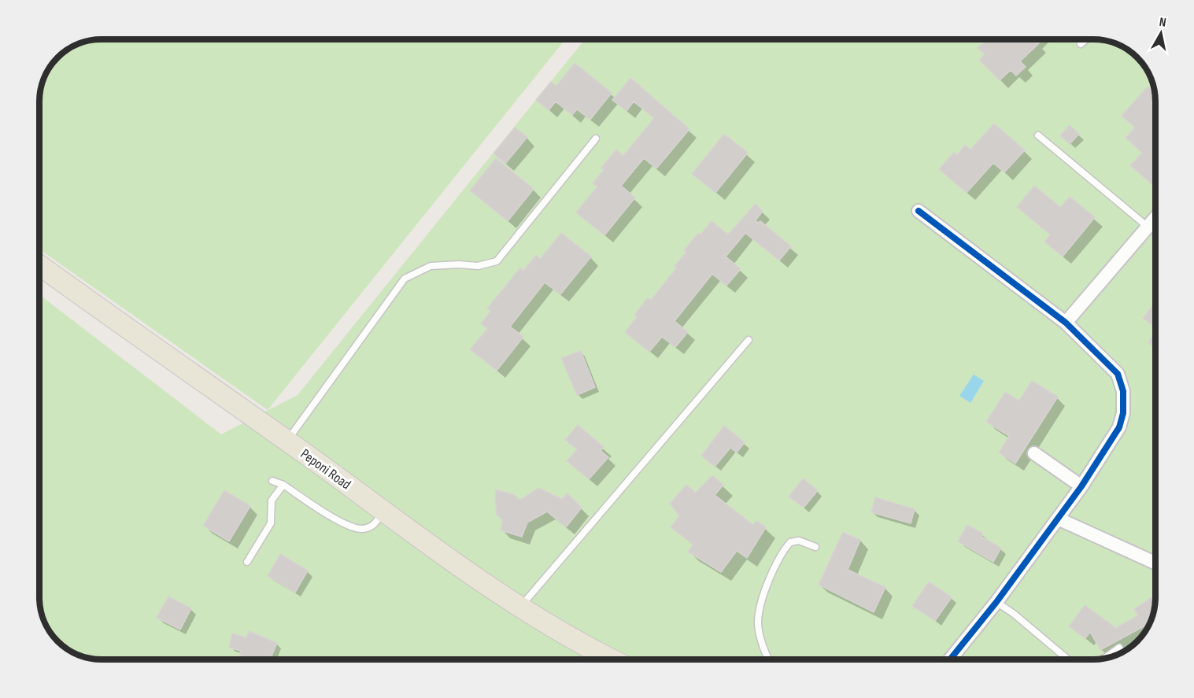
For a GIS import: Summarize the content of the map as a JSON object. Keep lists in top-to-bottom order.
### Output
{
  "streets": {
    "main road": ["Peponi Road"]
  },
  "north": "top"
}
